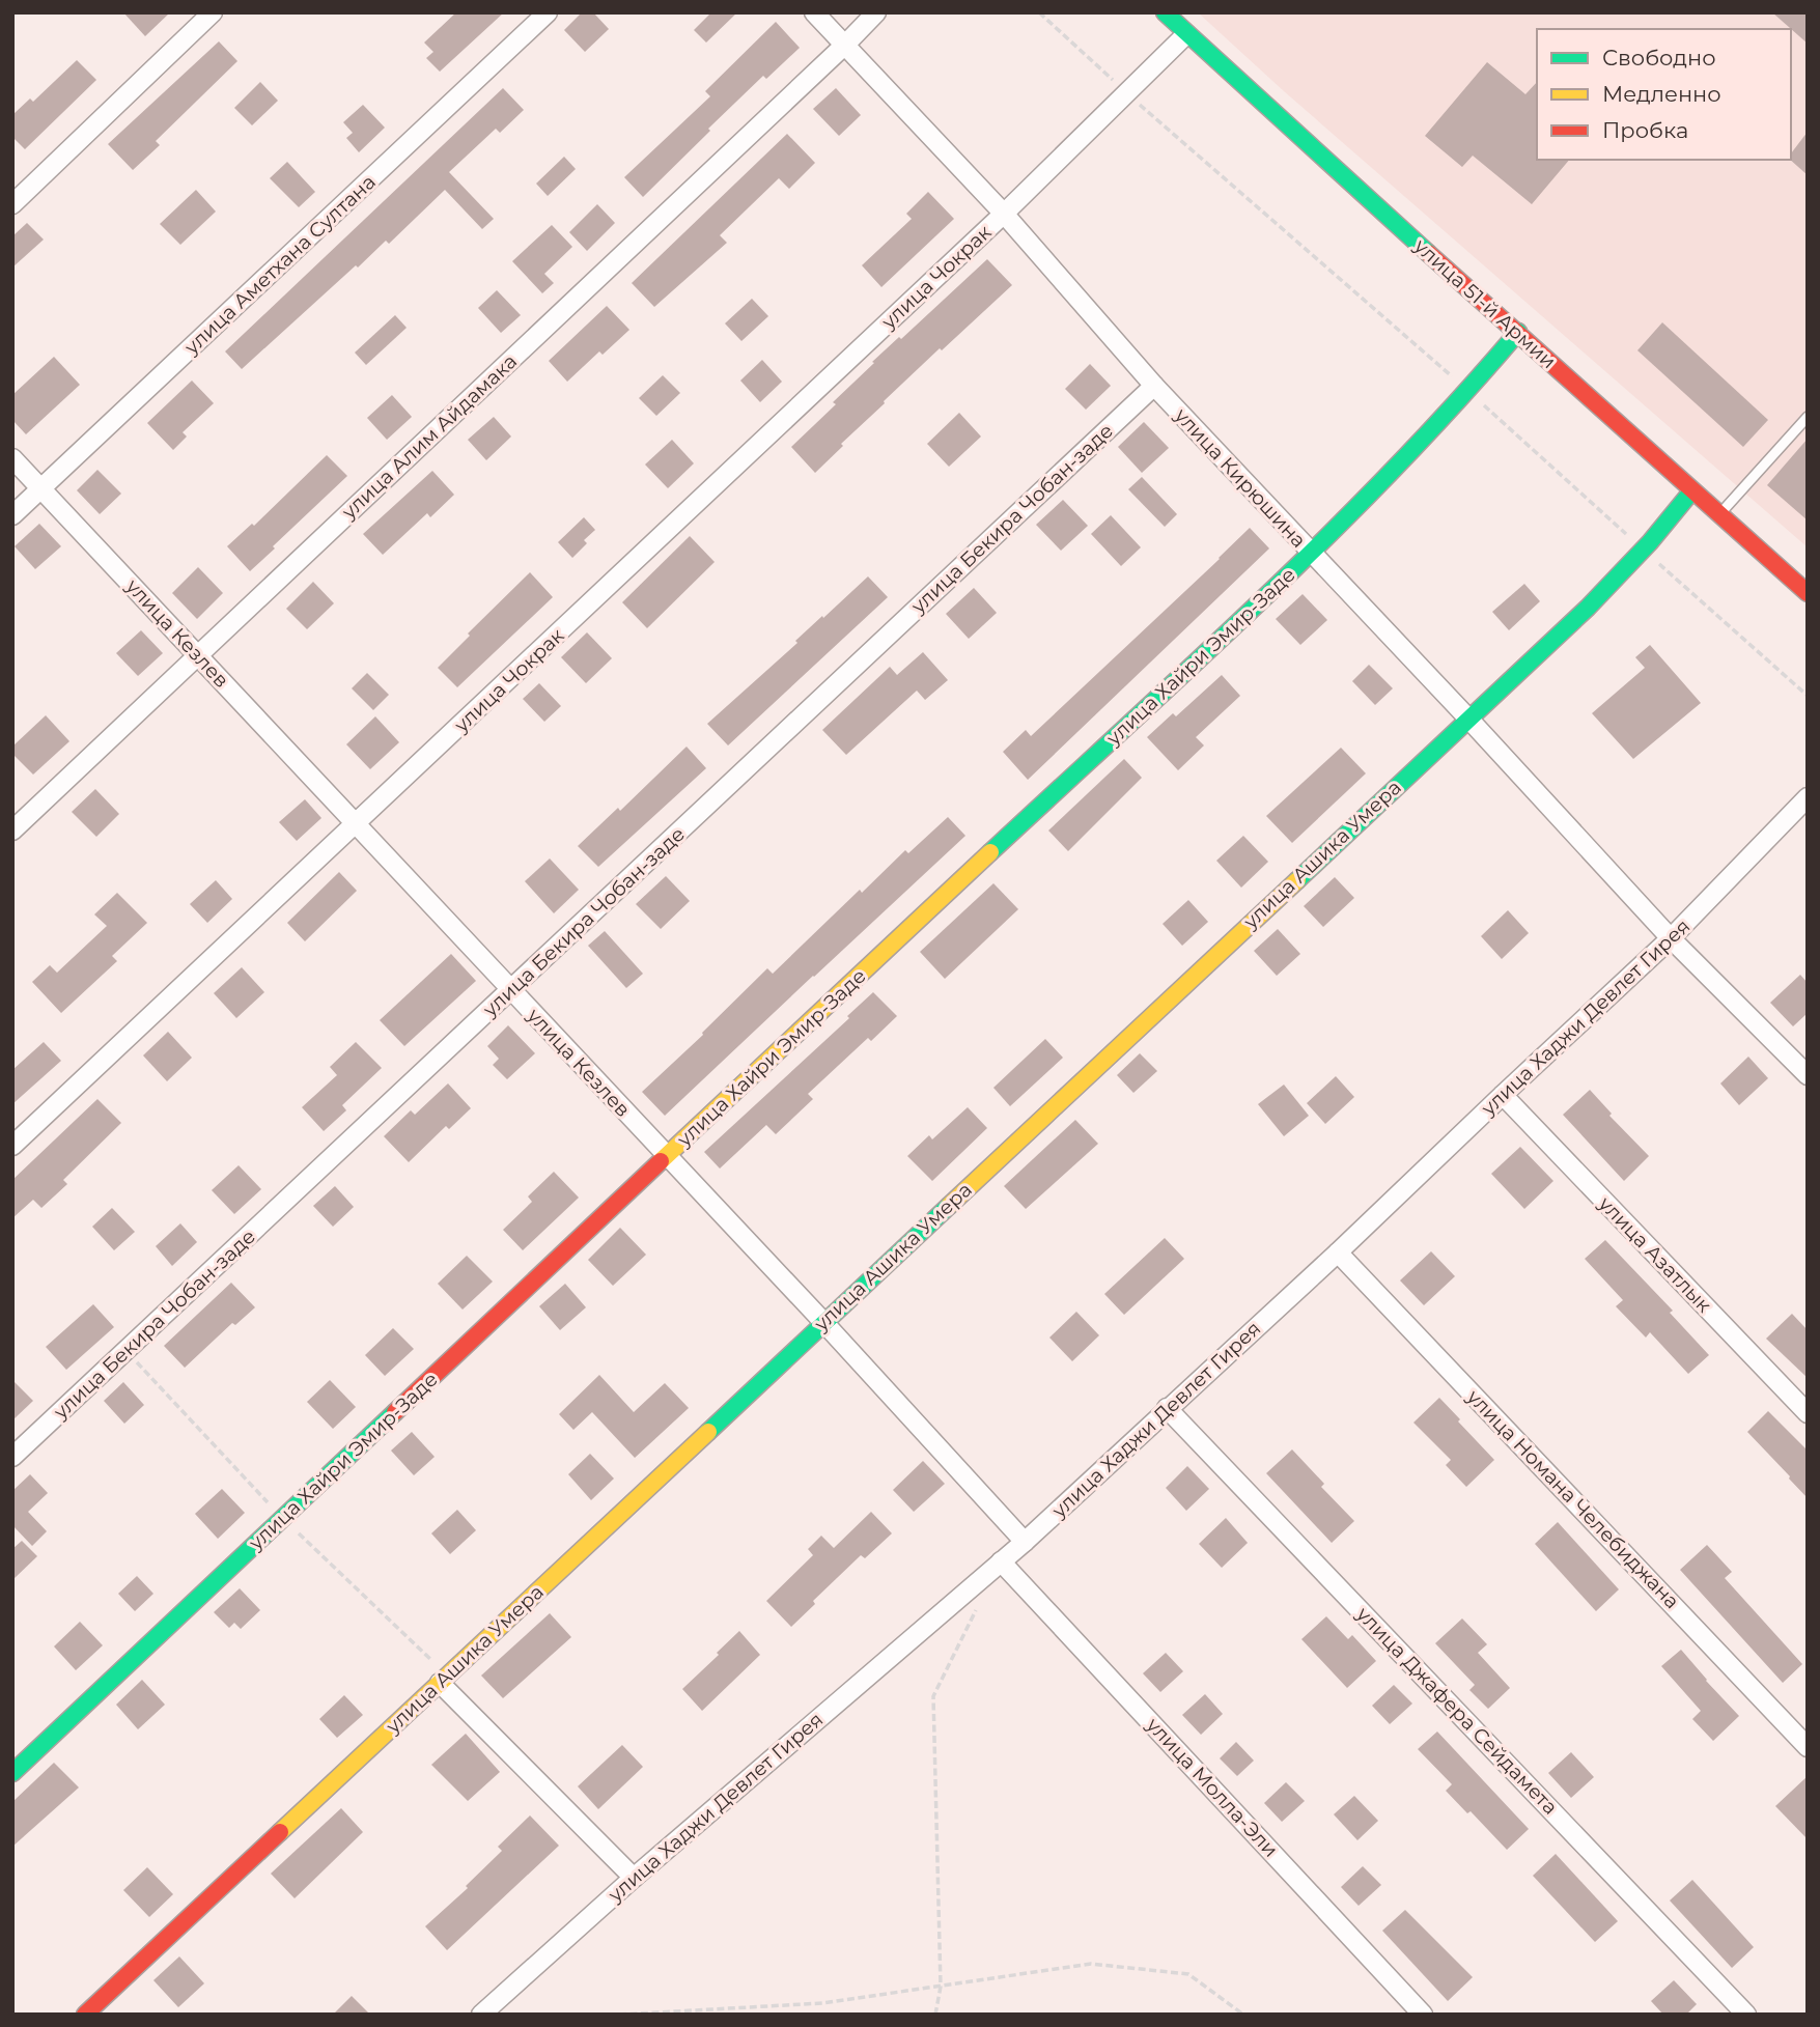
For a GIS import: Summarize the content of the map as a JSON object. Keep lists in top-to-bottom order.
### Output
{
  "streets": {
    "street": [
      "улица Аметхана Султана",
      "улица Чокрак",
      "улица 51-й Армии",
      "улица Алим Айдамака",
      "улица Кирюшина",
      "улица Бекира Чобан-заде",
      "улица Кезлев",
      "улица Хайри Эмир-Заде",
      "улица Ашика Умера",
      "улица Хаджи Девлет Гирея",
      "улица Азатлык",
      "улица Номана Челебиджана",
      "улица Джафера Сейдамета",
      "улица Молла-Эли"
    ]
  },
  "crossings": [
    ["улица Аметхана Султана", "улица Кезлев"],
    ["улица Чокрак", "улица 51-й Армии"],
    ["улица Чокрак", "улица Кирюшина"],
    ["улица Чокрак", "улица Кезлев"],
    ["улица 51-й Армии", "улица Хайри Эмир-Заде"],
    ["улица 51-й Армии", "улица Ашика Умера"],
    ["улица Алим Айдамака", "улица Кирюшина"],
    ["улица Алим Айдамака", "улица Кезлев"],
    ["улица Кирюшина", "улица Бекира Чобан-заде"],
    ["улица Кирюшина", "улица Хайри Эмир-Заде"],
    ["улица Кирюшина", "улица Ашика Умера"],
    ["улица Кирюшина", "улица Хаджи Девлет Гирея"],
    ["улица Бекира Чобан-заде", "улица Кезлев"],
    ["улица Кезлев", "улица Хайри Эмир-Заде"],
    ["улица Кезлев", "улица Ашика Умера"],
    ["улица Кезлев", "улица Хаджи Девлет Гирея"],
    ["улица Хаджи Девлет Гирея", "улица Азатлык"],
    ["улица Хаджи Девлет Гирея", "улица Номана Челебиджана"],
    ["улица Хаджи Девлет Гирея", "улица Джафера Сейдамета"],
    ["улица Хаджи Девлет Гирея", "улица Молла-Эли"]
  ],
  "legend": ["Свободно", "Медленно", "Пробка"]
}
